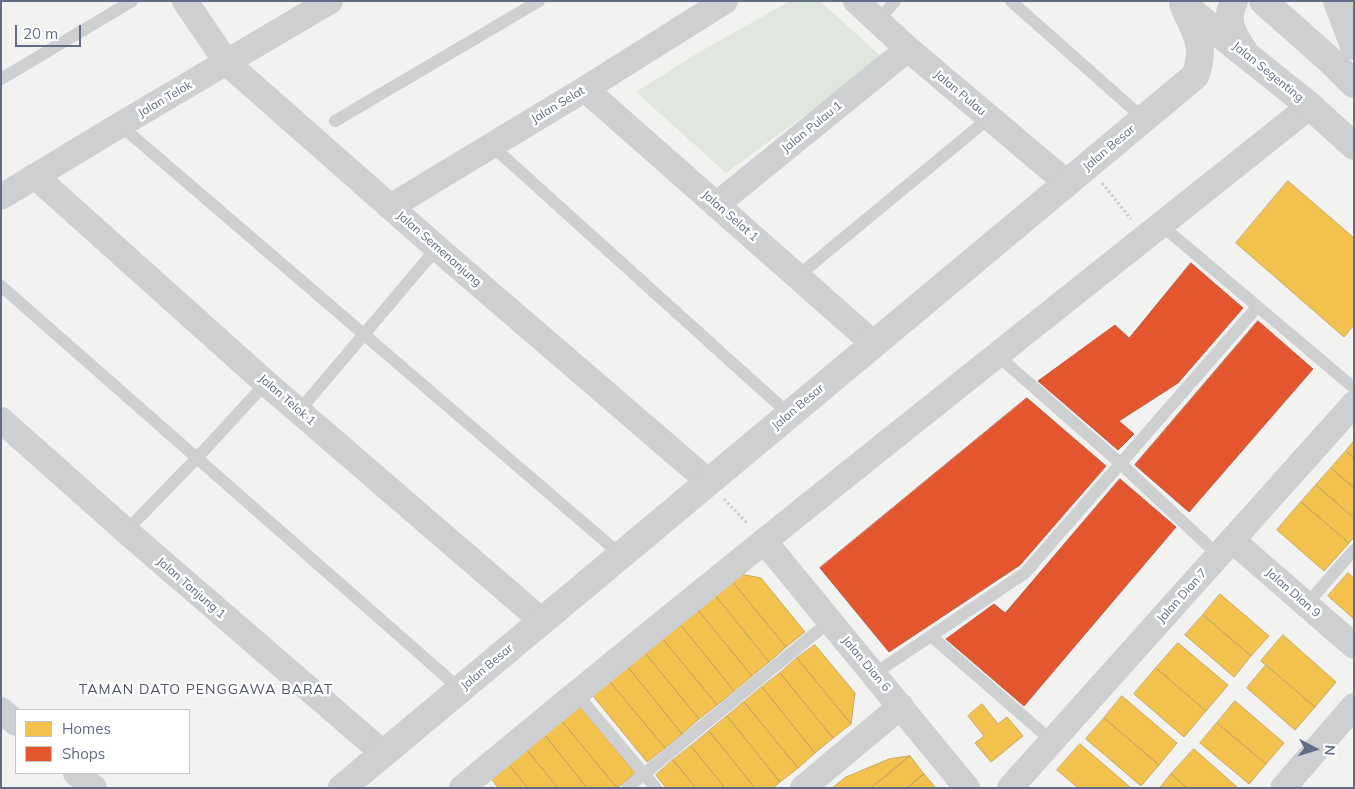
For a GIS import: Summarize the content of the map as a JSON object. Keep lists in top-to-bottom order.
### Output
{
  "streets": {
    "street": [
      "Jalan Segenting",
      "Jalan Pulau",
      "Jalan Telok",
      "Jalan Selat",
      "Jalan Pulau 1",
      "Jalan Besar",
      "Jalan Selat 1",
      "Jalan Semenanjung",
      "Jalan Telok 1",
      "Jalan Tanjung 1",
      "Jalan Dian 9",
      "Jalan Dian 7",
      "Jalan Dian 6"
    ]
  },
  "crossings": [
    ["Jalan Segenting", "Jalan Besar"],
    ["Jalan Pulau", "Jalan Pulau 1"],
    ["Jalan Pulau", "Jalan Besar"],
    ["Jalan Telok", "Jalan Semenanjung"],
    ["Jalan Telok", "Jalan Telok 1"],
    ["Jalan Selat", "Jalan Selat 1"],
    ["Jalan Selat", "Jalan Semenanjung"],
    ["Jalan Pulau 1", "Jalan Selat 1"],
    ["Jalan Besar", "Jalan Selat 1"],
    ["Jalan Besar", "Jalan Semenanjung"],
    ["Jalan Besar", "Jalan Telok 1"],
    ["Jalan Besar", "Jalan Tanjung 1"],
    ["Jalan Dian 9", "Jalan Dian 7"]
  ],
  "districts": ["TAMAN DATO PENGGAWA BARAT"],
  "legend": ["Homes", "Shops"],
  "scale_bar": "20 m",
  "north": "right"
}
